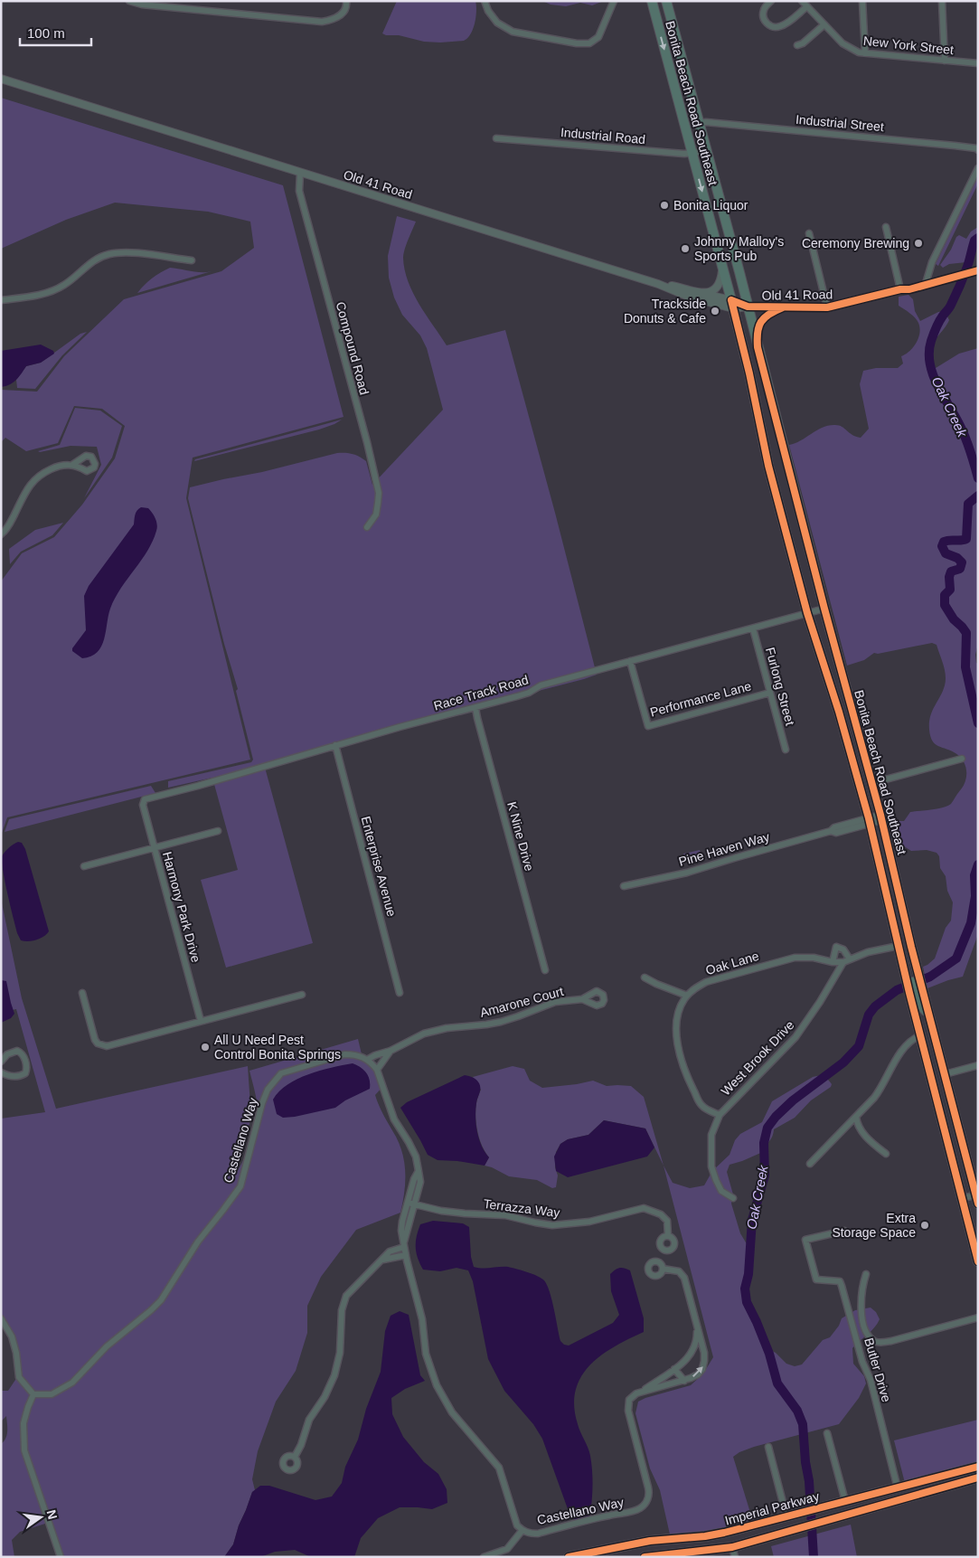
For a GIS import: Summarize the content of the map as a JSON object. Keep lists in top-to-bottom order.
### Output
{
  "streets": {
    "main road": ["Bonita Beach Road Southeast", "Imperial Parkway"],
    "street": [
      "New York Street",
      "Industrial Street",
      "Industrial Road",
      "Old 41 Road",
      "Compound Road",
      "Furlong Street",
      "Race Track Road",
      "Performance Lane",
      "K Nine Drive",
      "Pine Haven Way",
      "Enterprise Avenue",
      "Harmony Park Drive",
      "Oak Lane",
      "Amarone Court",
      "West Brook Drive",
      "Castellano Way",
      "Terrazza Way",
      "Butler Drive"
    ]
  },
  "crossings": [
    ["Bonita Beach Road Southeast", "Industrial Street"],
    ["Bonita Beach Road Southeast", "Industrial Road"],
    ["Bonita Beach Road Southeast", "Old 41 Road"],
    ["Bonita Beach Road Southeast", "Race Track Road"],
    ["Bonita Beach Road Southeast", "Pine Haven Way"],
    ["Old 41 Road", "Compound Road"],
    ["Furlong Street", "Race Track Road"],
    ["Furlong Street", "Performance Lane"],
    ["Race Track Road", "Performance Lane"],
    ["Race Track Road", "K Nine Drive"],
    ["Race Track Road", "Enterprise Avenue"],
    ["Race Track Road", "Harmony Park Drive"],
    ["Oak Lane", "West Brook Drive"],
    ["Amarone Court", "Castellano Way"],
    ["Castellano Way", "Terrazza Way"],
    ["Butler Drive", "Imperial Parkway"]
  ],
  "water": ["Oak Creek"],
  "places": [
    "Bonita Liquor",
    "Ceremony Brewing",
    "Johnny Malloy's Sports Pub",
    "Trackside Donuts & Cafe",
    "All U Need Pest Control Bonita Springs",
    "Extra Storage Space"
  ],
  "scale_bar": "100 m",
  "north": "right"
}
